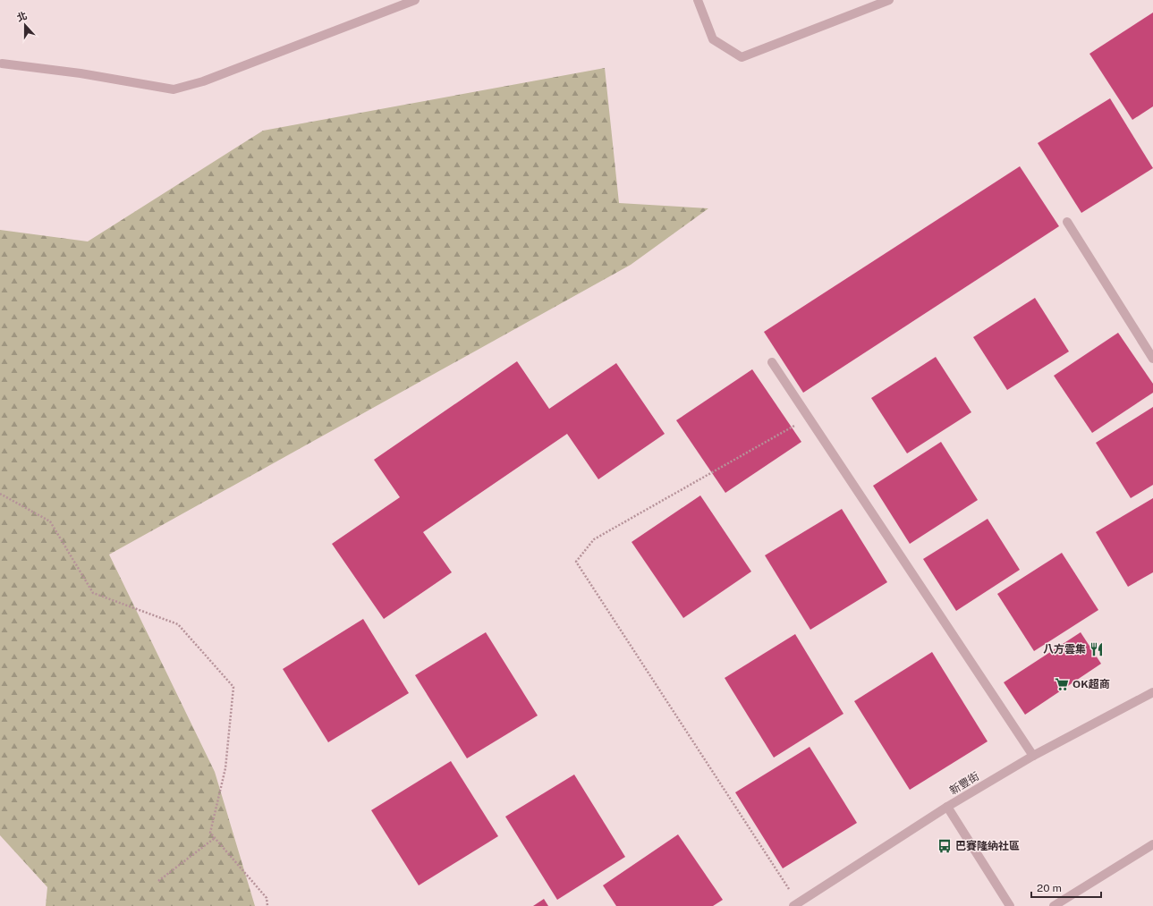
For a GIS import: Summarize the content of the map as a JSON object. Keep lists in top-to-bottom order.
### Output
{
  "streets": {
    "street": ["新豐街"]
  },
  "places": {
    "restaurant": ["八方雲集"],
    "supermarket": ["OK超商"],
    "bus stop": ["巴賽隆納社區"]
  },
  "scale_bar": "20 m",
  "north": "top"
}
